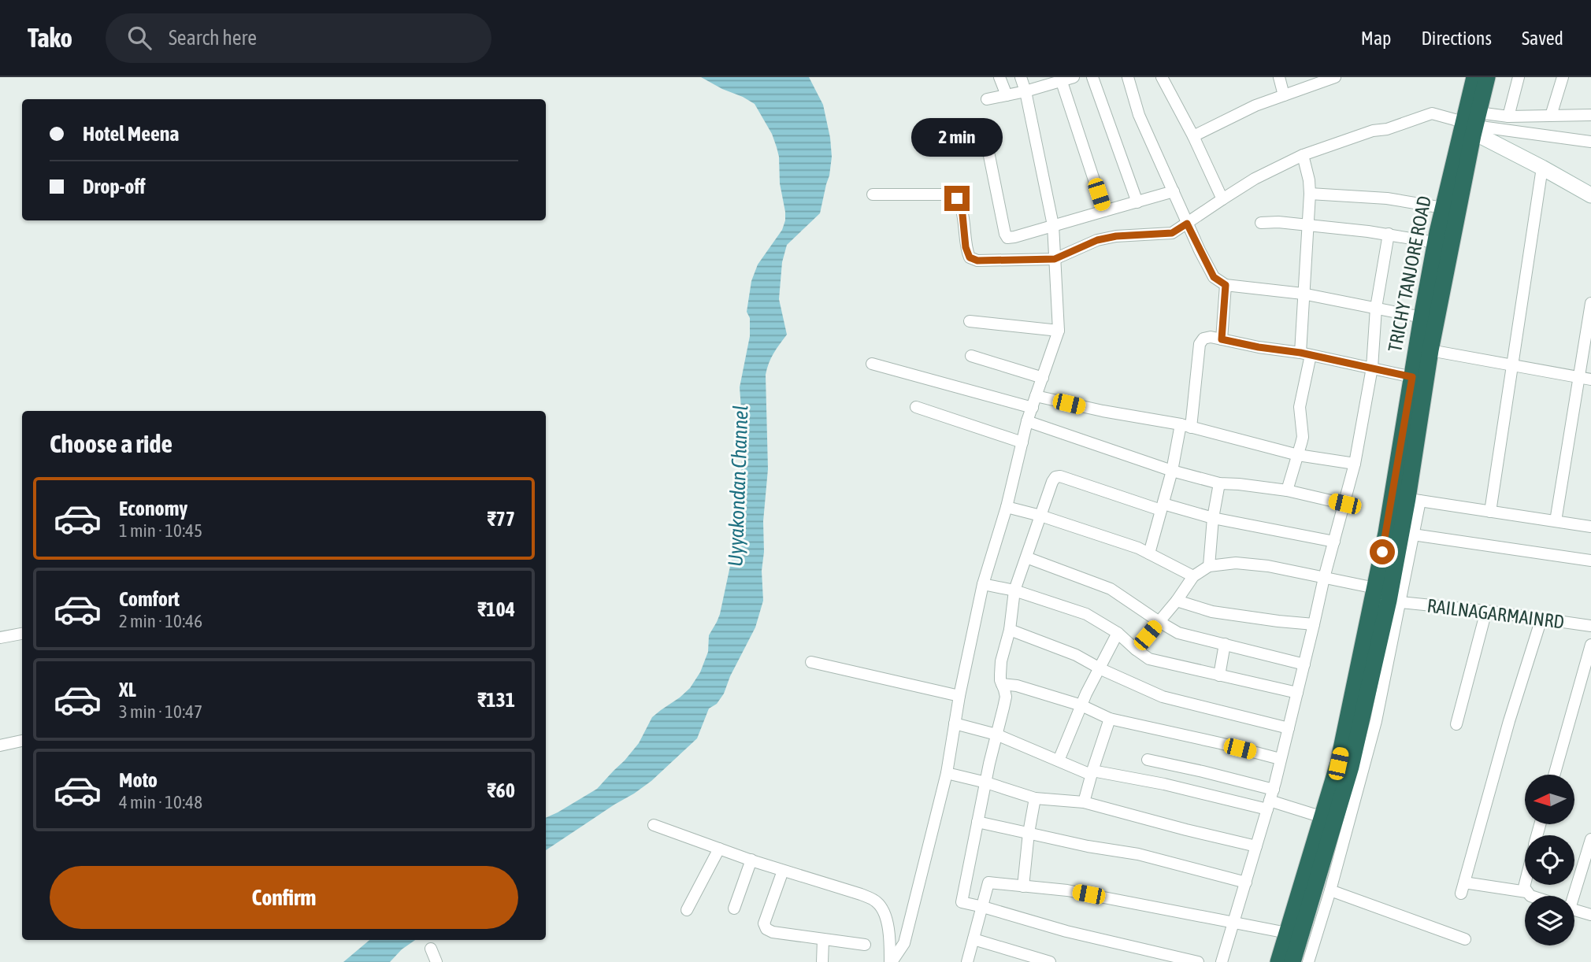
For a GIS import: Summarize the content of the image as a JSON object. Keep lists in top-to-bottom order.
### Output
{
  "streets": {
    "highway": ["TRICHY TANJORE ROAD"],
    "street": ["RAILNAGARMAINRD"]
  },
  "water": ["Uyyakondan Channel"],
  "north": "left",
  "page": {
    "header": "Tako",
    "search": "Search here",
    "nav": ["Map", "Directions", "Saved"],
    "banner": ["Hotel Meena", "Drop-off"],
    "bubble": "2 min",
    "heading": "Choose a ride",
    "list": [
      {
        "name": "Economy",
        "note": "1 min · 10:45",
        "value": "₹77"
      },
      {
        "name": "Comfort",
        "note": "2 min · 10:46",
        "value": "₹104"
      },
      {
        "name": "XL",
        "note": "3 min · 10:47",
        "value": "₹131"
      },
      {
        "name": "Moto",
        "note": "4 min · 10:48",
        "value": "₹60"
      }
    ],
    "buttons": "Confirm"
  }
}
